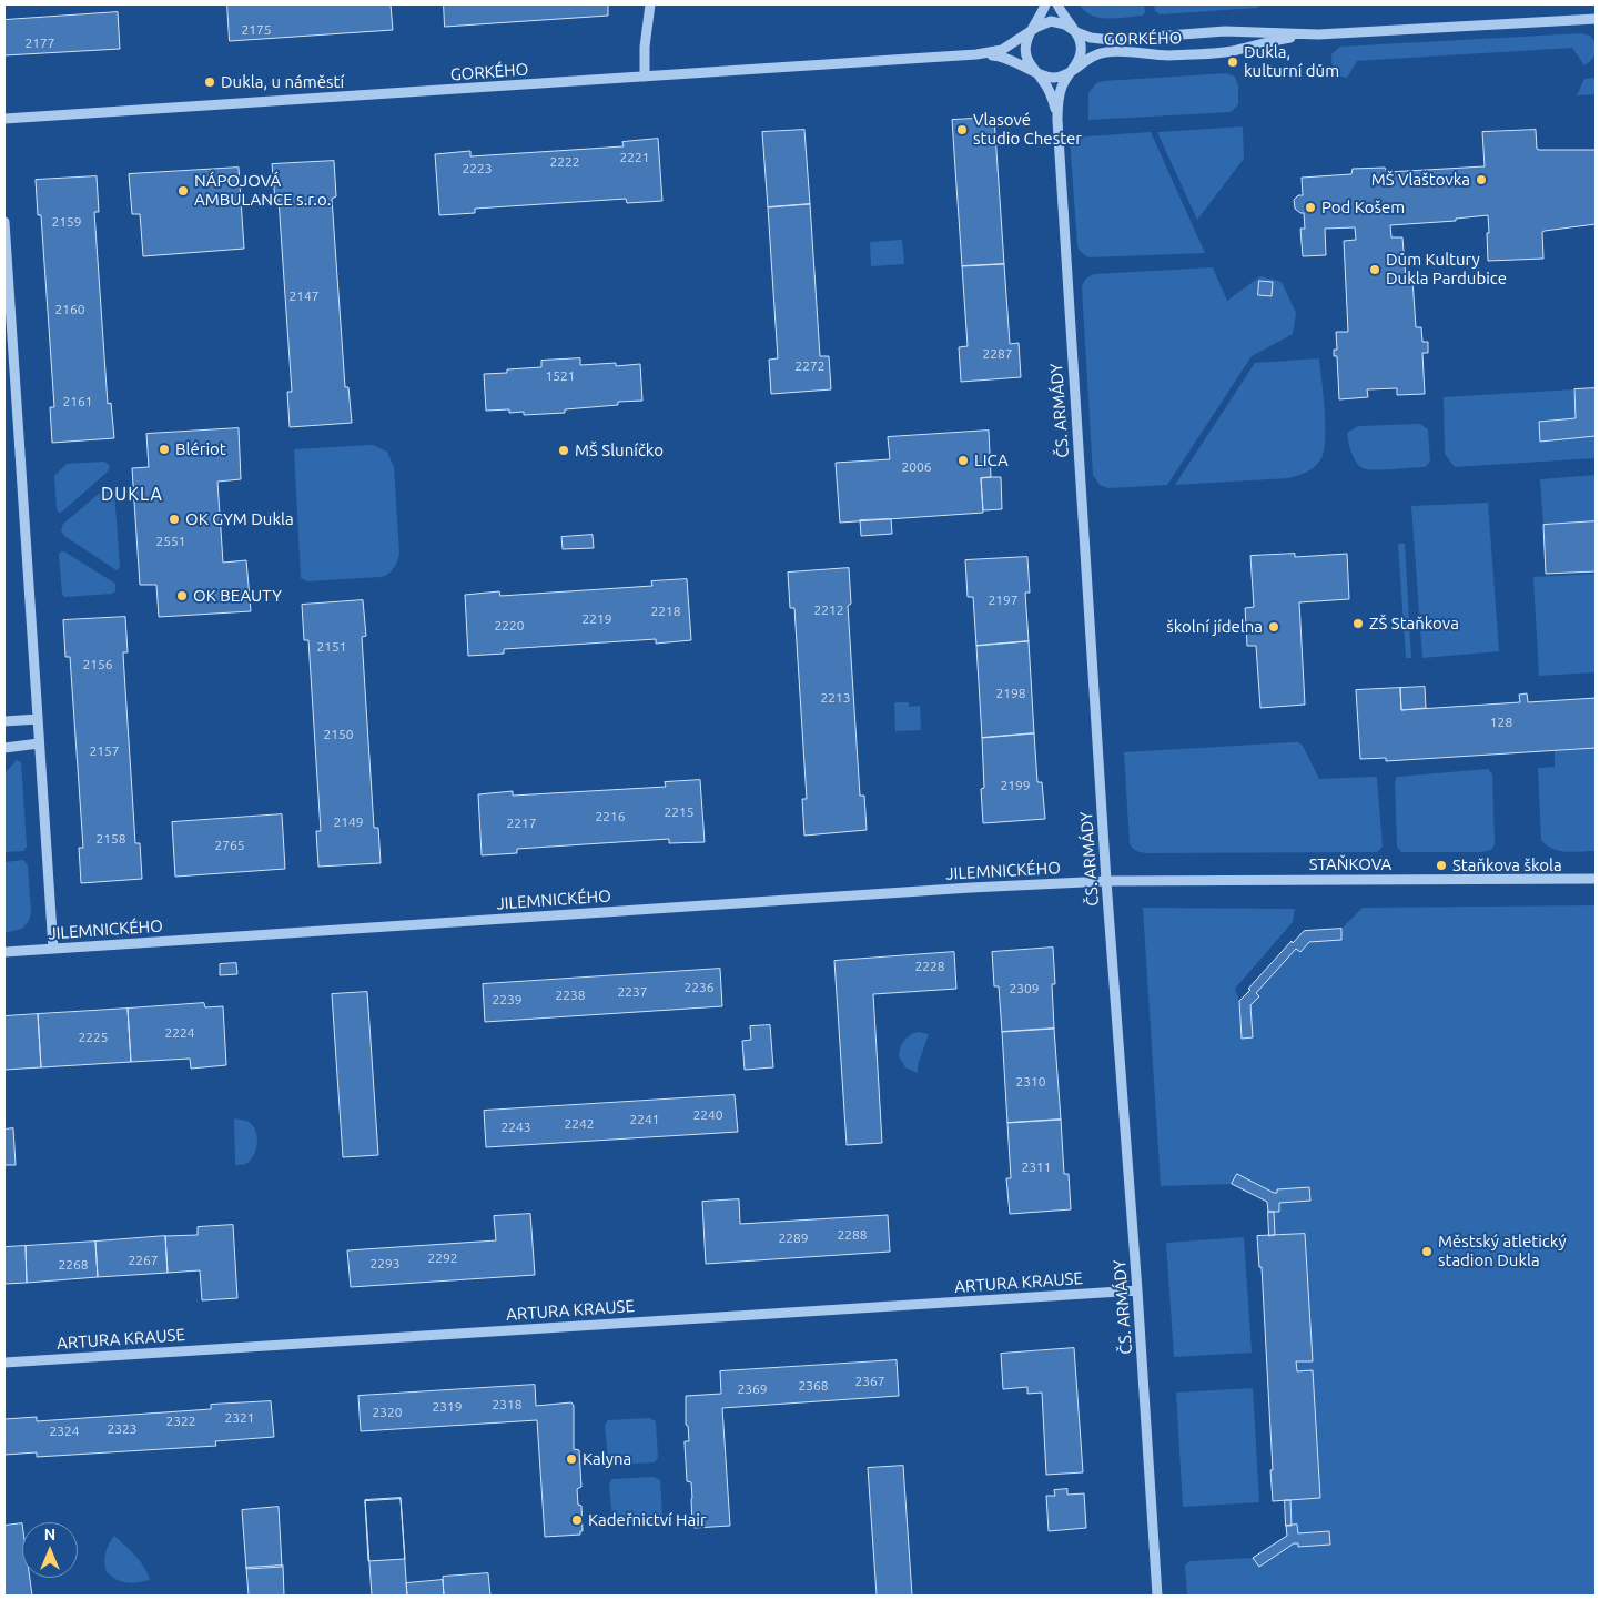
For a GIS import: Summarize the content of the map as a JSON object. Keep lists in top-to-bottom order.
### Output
{
  "streets": {
    "street": [
      "GORKÉHO",
      "ČS. ARMÁDY",
      "STAŇKOVA",
      "JILEMNICKÉHO",
      "ARTURA KRAUSE"
    ]
  },
  "crossings": [
    ["GORKÉHO", "ČS. ARMÁDY"],
    ["ČS. ARMÁDY", "STAŇKOVA"],
    ["ČS. ARMÁDY", "JILEMNICKÉHO"],
    ["ČS. ARMÁDY", "ARTURA KRAUSE"],
    ["STAŇKOVA", "JILEMNICKÉHO"]
  ],
  "districts": ["DUKLA"],
  "places": [
    "Dukla, kulturní dům",
    "Dukla, u náměstí",
    "Vlasové studio Chester",
    "MŠ Vlaštovka",
    "NÁPOJOVÁ AMBULANCE s.r.o.",
    "Pod Košem",
    "Dům Kultury Dukla Pardubice",
    "Blériot",
    "MŠ Sluníčko",
    "LICA",
    "OK GYM Dukla",
    "OK BEAUTY",
    "ZŠ Staňkova",
    "školní jídelna",
    "Staňkova škola",
    "Městský atletický stadion Dukla",
    "Kalyna",
    "Kadeřnictví Hair"
  ],
  "house_numbers": [
    "2175",
    "2177",
    "2221",
    "2222",
    "2223",
    "2159",
    "2147",
    "2160",
    "2287",
    "2272",
    "1521",
    "2161",
    "2006",
    "2551",
    "2197",
    "2212",
    "2218",
    "2219",
    "2220",
    "2151",
    "2156",
    "2198",
    "2213",
    "128",
    "2150",
    "2157",
    "2199",
    "2215",
    "2216",
    "2149",
    "2217",
    "2158",
    "2765",
    "2228",
    "2236",
    "2309",
    "2237",
    "2238",
    "2239",
    "2224",
    "2225",
    "2310",
    "2240",
    "2241",
    "2242",
    "2243",
    "2311",
    "2288",
    "2289",
    "2292",
    "2267",
    "2293",
    "2268",
    "2367",
    "2368",
    "2369",
    "2318",
    "2319",
    "2320",
    "2321",
    "2322",
    "2323",
    "2324"
  ],
  "north": "top"
}
